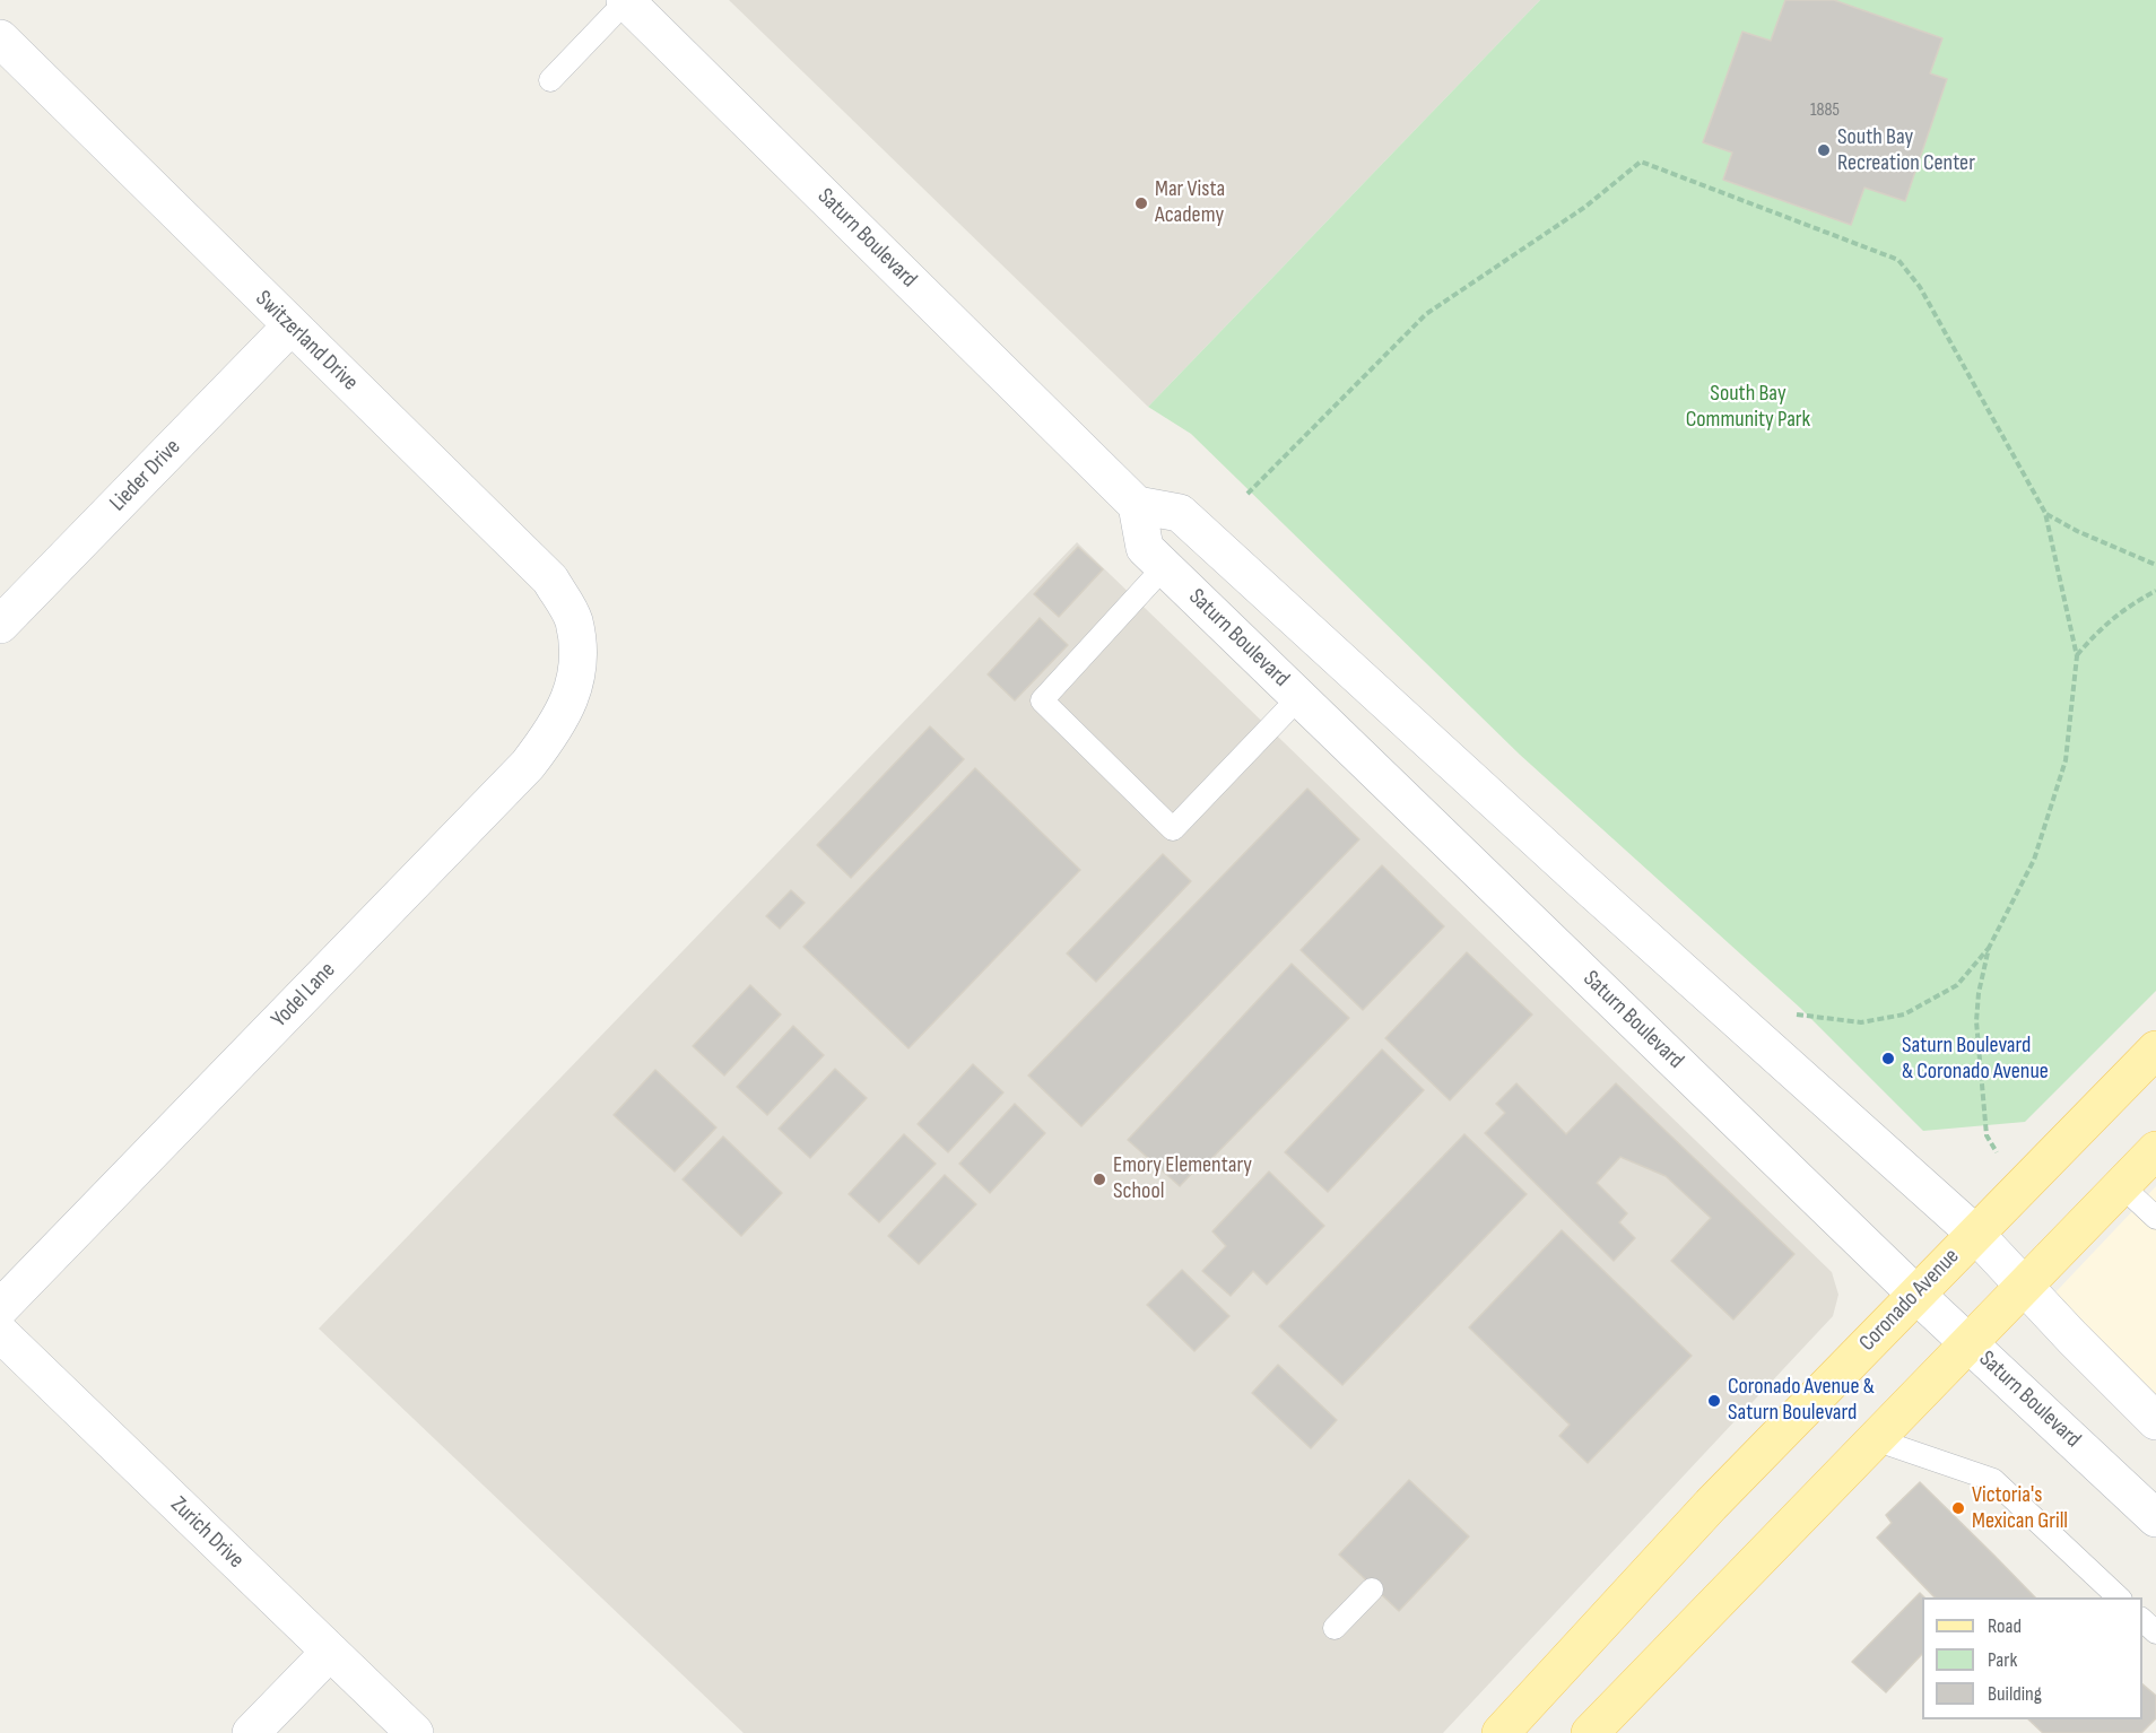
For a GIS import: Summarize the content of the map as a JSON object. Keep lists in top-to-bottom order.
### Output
{
  "streets": {
    "main road": ["Coronado Avenue"],
    "street": [
      "Saturn Boulevard",
      "Switzerland Drive",
      "Lieder Drive",
      "Yodel Lane",
      "Zurich Drive"
    ]
  },
  "crossings": [
    ["Saturn Boulevard", "Coronado Avenue"],
    ["Switzerland Drive", "Lieder Drive"],
    ["Switzerland Drive", "Yodel Lane"]
  ],
  "parks": ["South Bay Community Park"],
  "places": [
    "South Bay Recreation Center",
    "Mar Vista Academy",
    "Saturn Boulevard & Coronado Avenue",
    "Emory Elementary School",
    "Coronado Avenue & Saturn Boulevard",
    "Victoria's Mexican Grill"
  ],
  "house_numbers": ["1885"],
  "legend": ["Road", "Park", "Building"]
}
